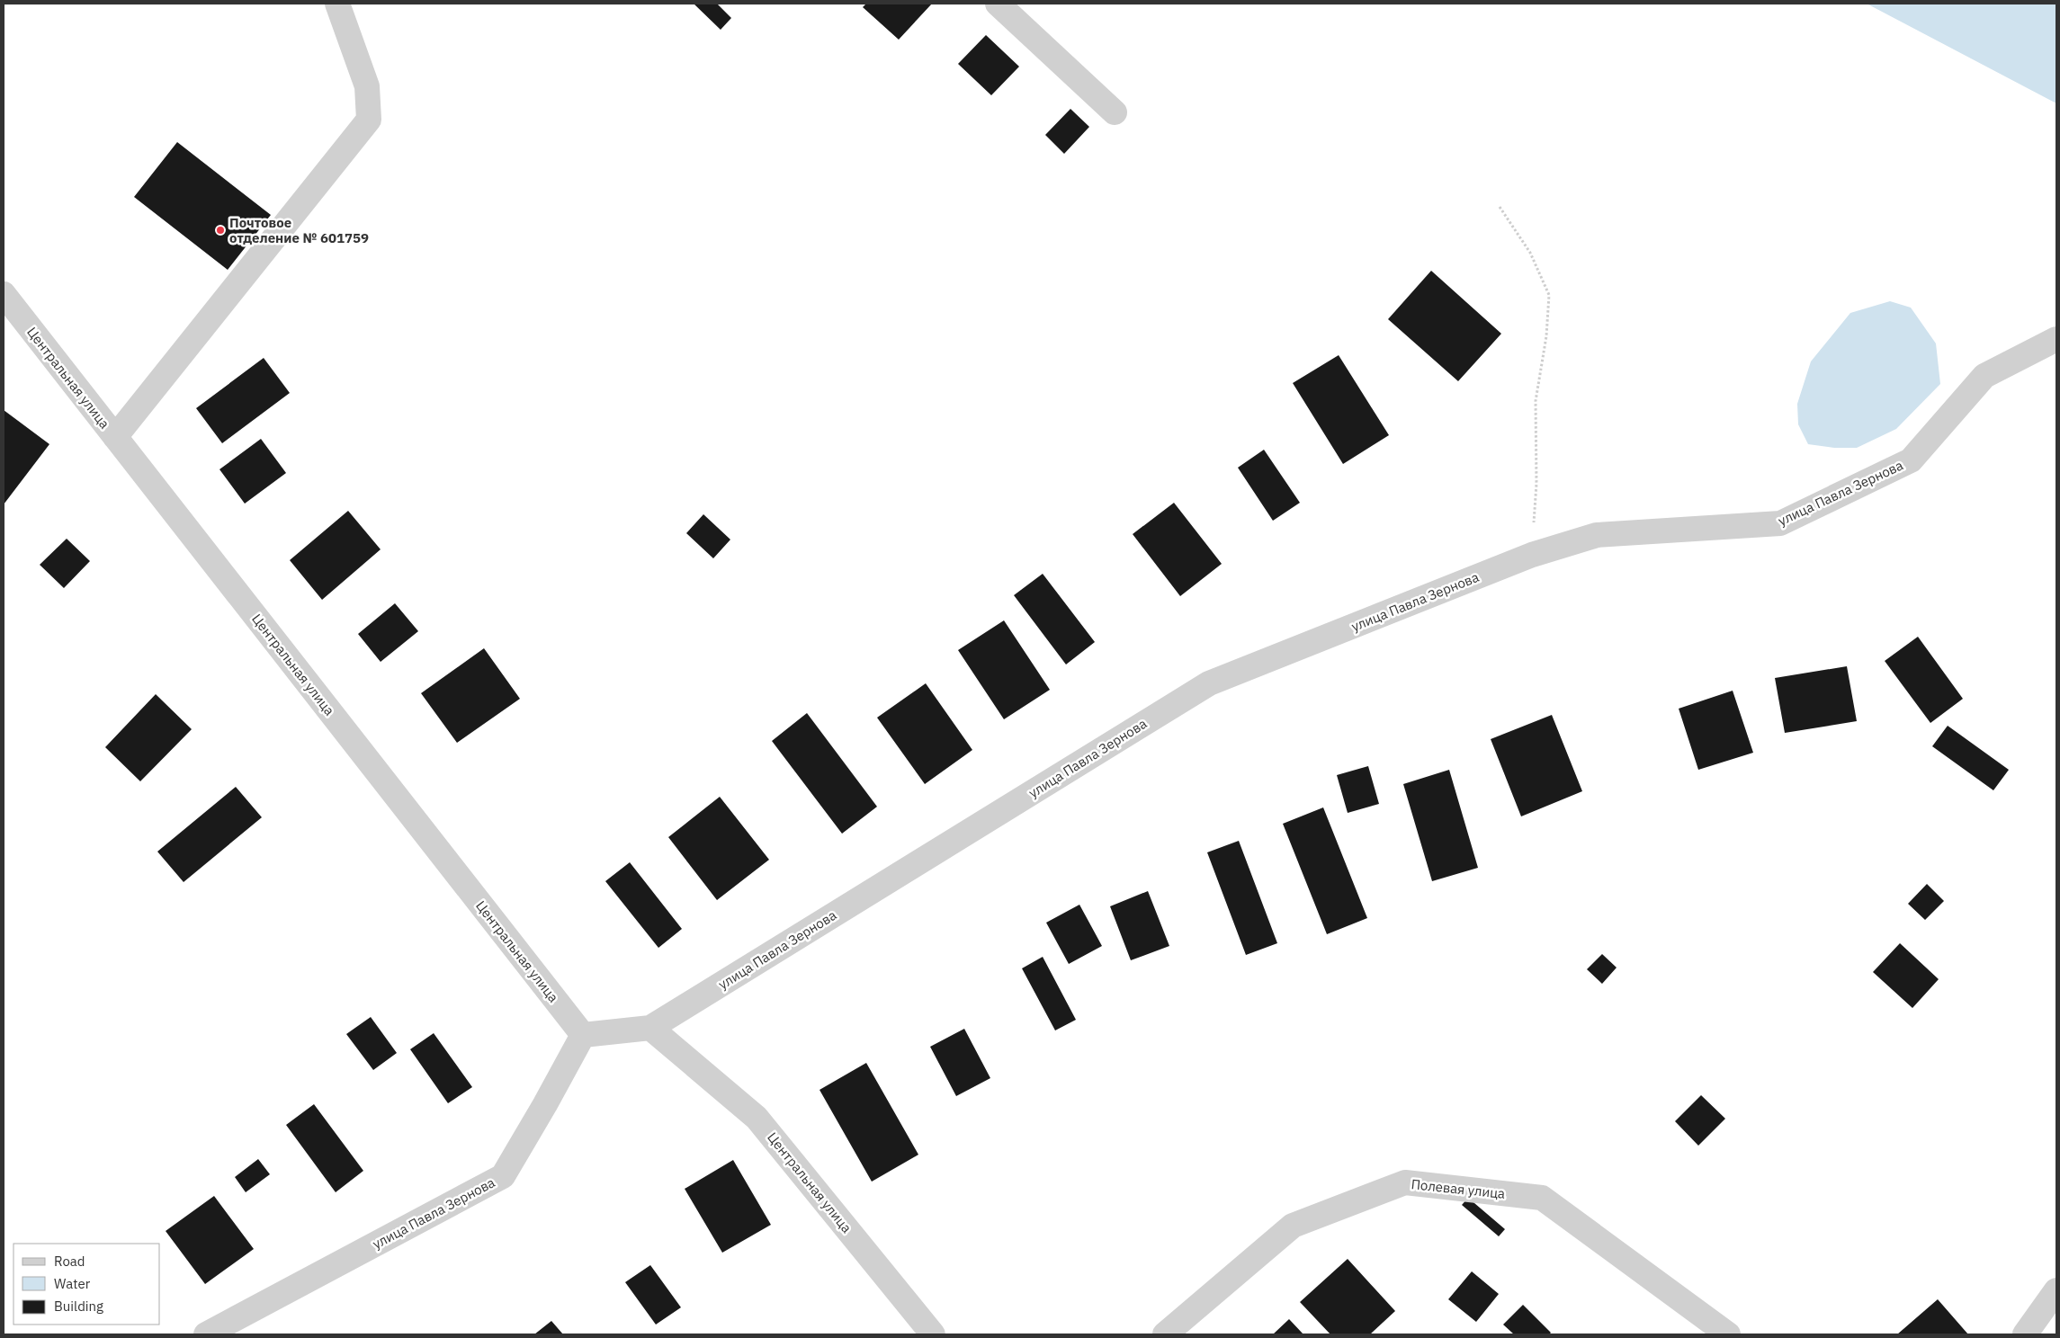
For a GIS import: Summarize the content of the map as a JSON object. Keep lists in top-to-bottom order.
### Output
{
  "streets": {
    "street": ["Центральная улица", "улица Павла Зернова", "Полевая улица"]
  },
  "crossings": [
    ["Центральная улица", "улица Павла Зернова"]
  ],
  "places": ["Почтовое отделение № 601759"],
  "legend": ["Road", "Water", "Building"]
}
